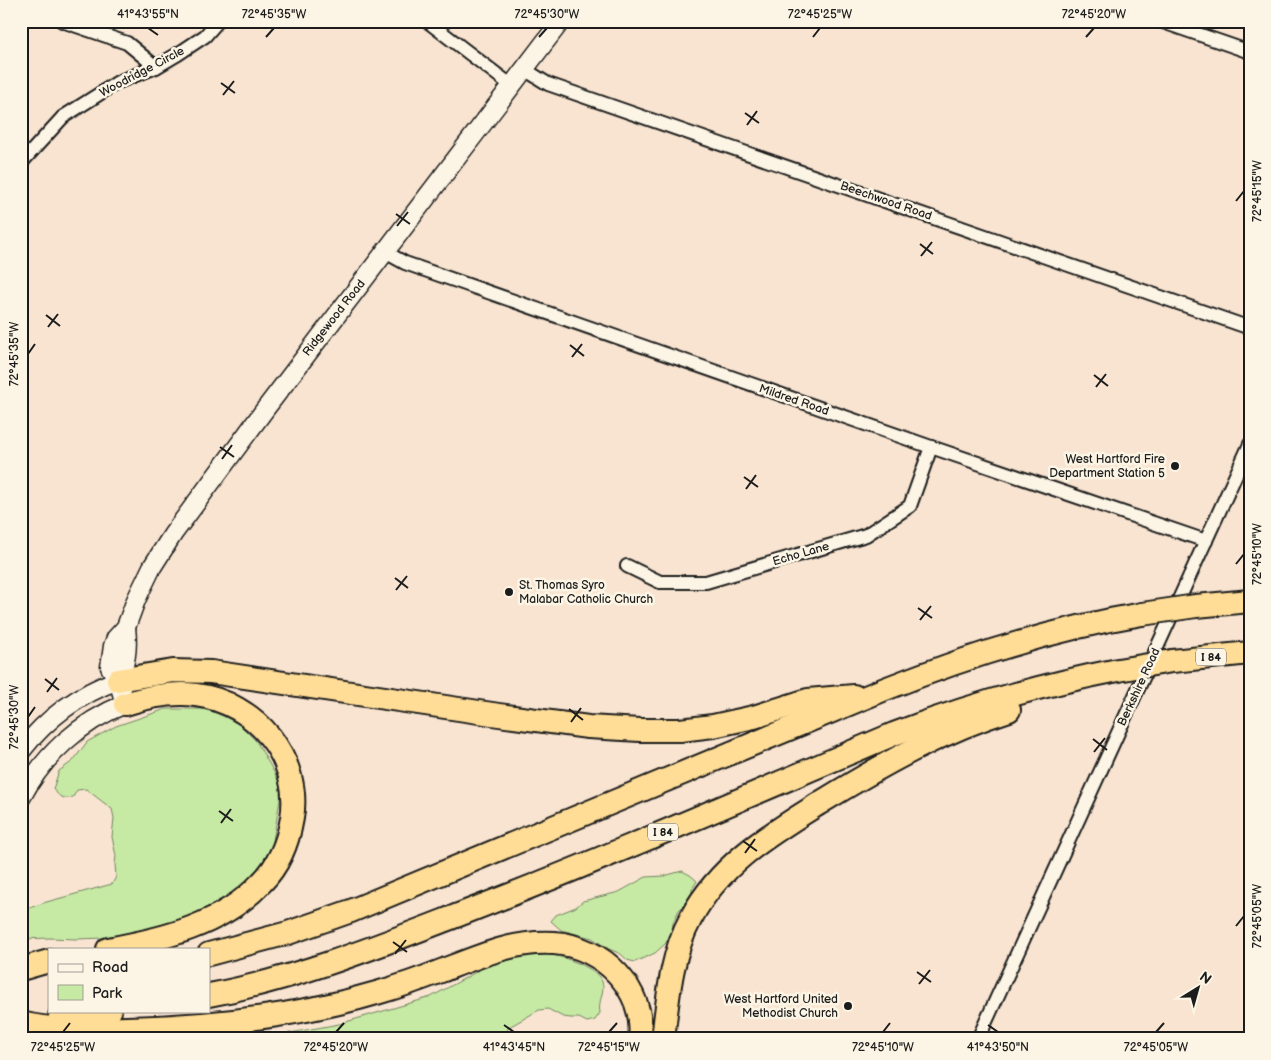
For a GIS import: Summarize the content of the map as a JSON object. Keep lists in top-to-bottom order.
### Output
{
  "streets": {
    "highway": ["I 84"],
    "main road": ["Ridgewood Road"],
    "street": [
      "Woodridge Circle",
      "Beechwood Road",
      "Mildred Road",
      "Echo Lane",
      "Berkshire Road"
    ]
  },
  "crossings": [
    ["Beechwood Road", "Ridgewood Road"],
    ["Ridgewood Road", "Mildred Road"],
    ["Mildred Road", "Echo Lane"],
    ["Mildred Road", "Berkshire Road"]
  ],
  "places": ["West Hartford Fire Department Station 5", "St. Thomas Syro Malabar Catholic Church", "West Hartford United Methodist Church"],
  "legend": ["Road", "Park"],
  "north": "top right",
  "coordinates": [
    "41°43'55\"N",
    "72°45'35\"W",
    "72°45'30\"W",
    "72°45'25\"W",
    "72°45'20\"W",
    "72°45'15\"W",
    "72°45'10\"W",
    "72°45'05\"W",
    "41°43'45\"N",
    "41°43'50\"N"
  ]
}
